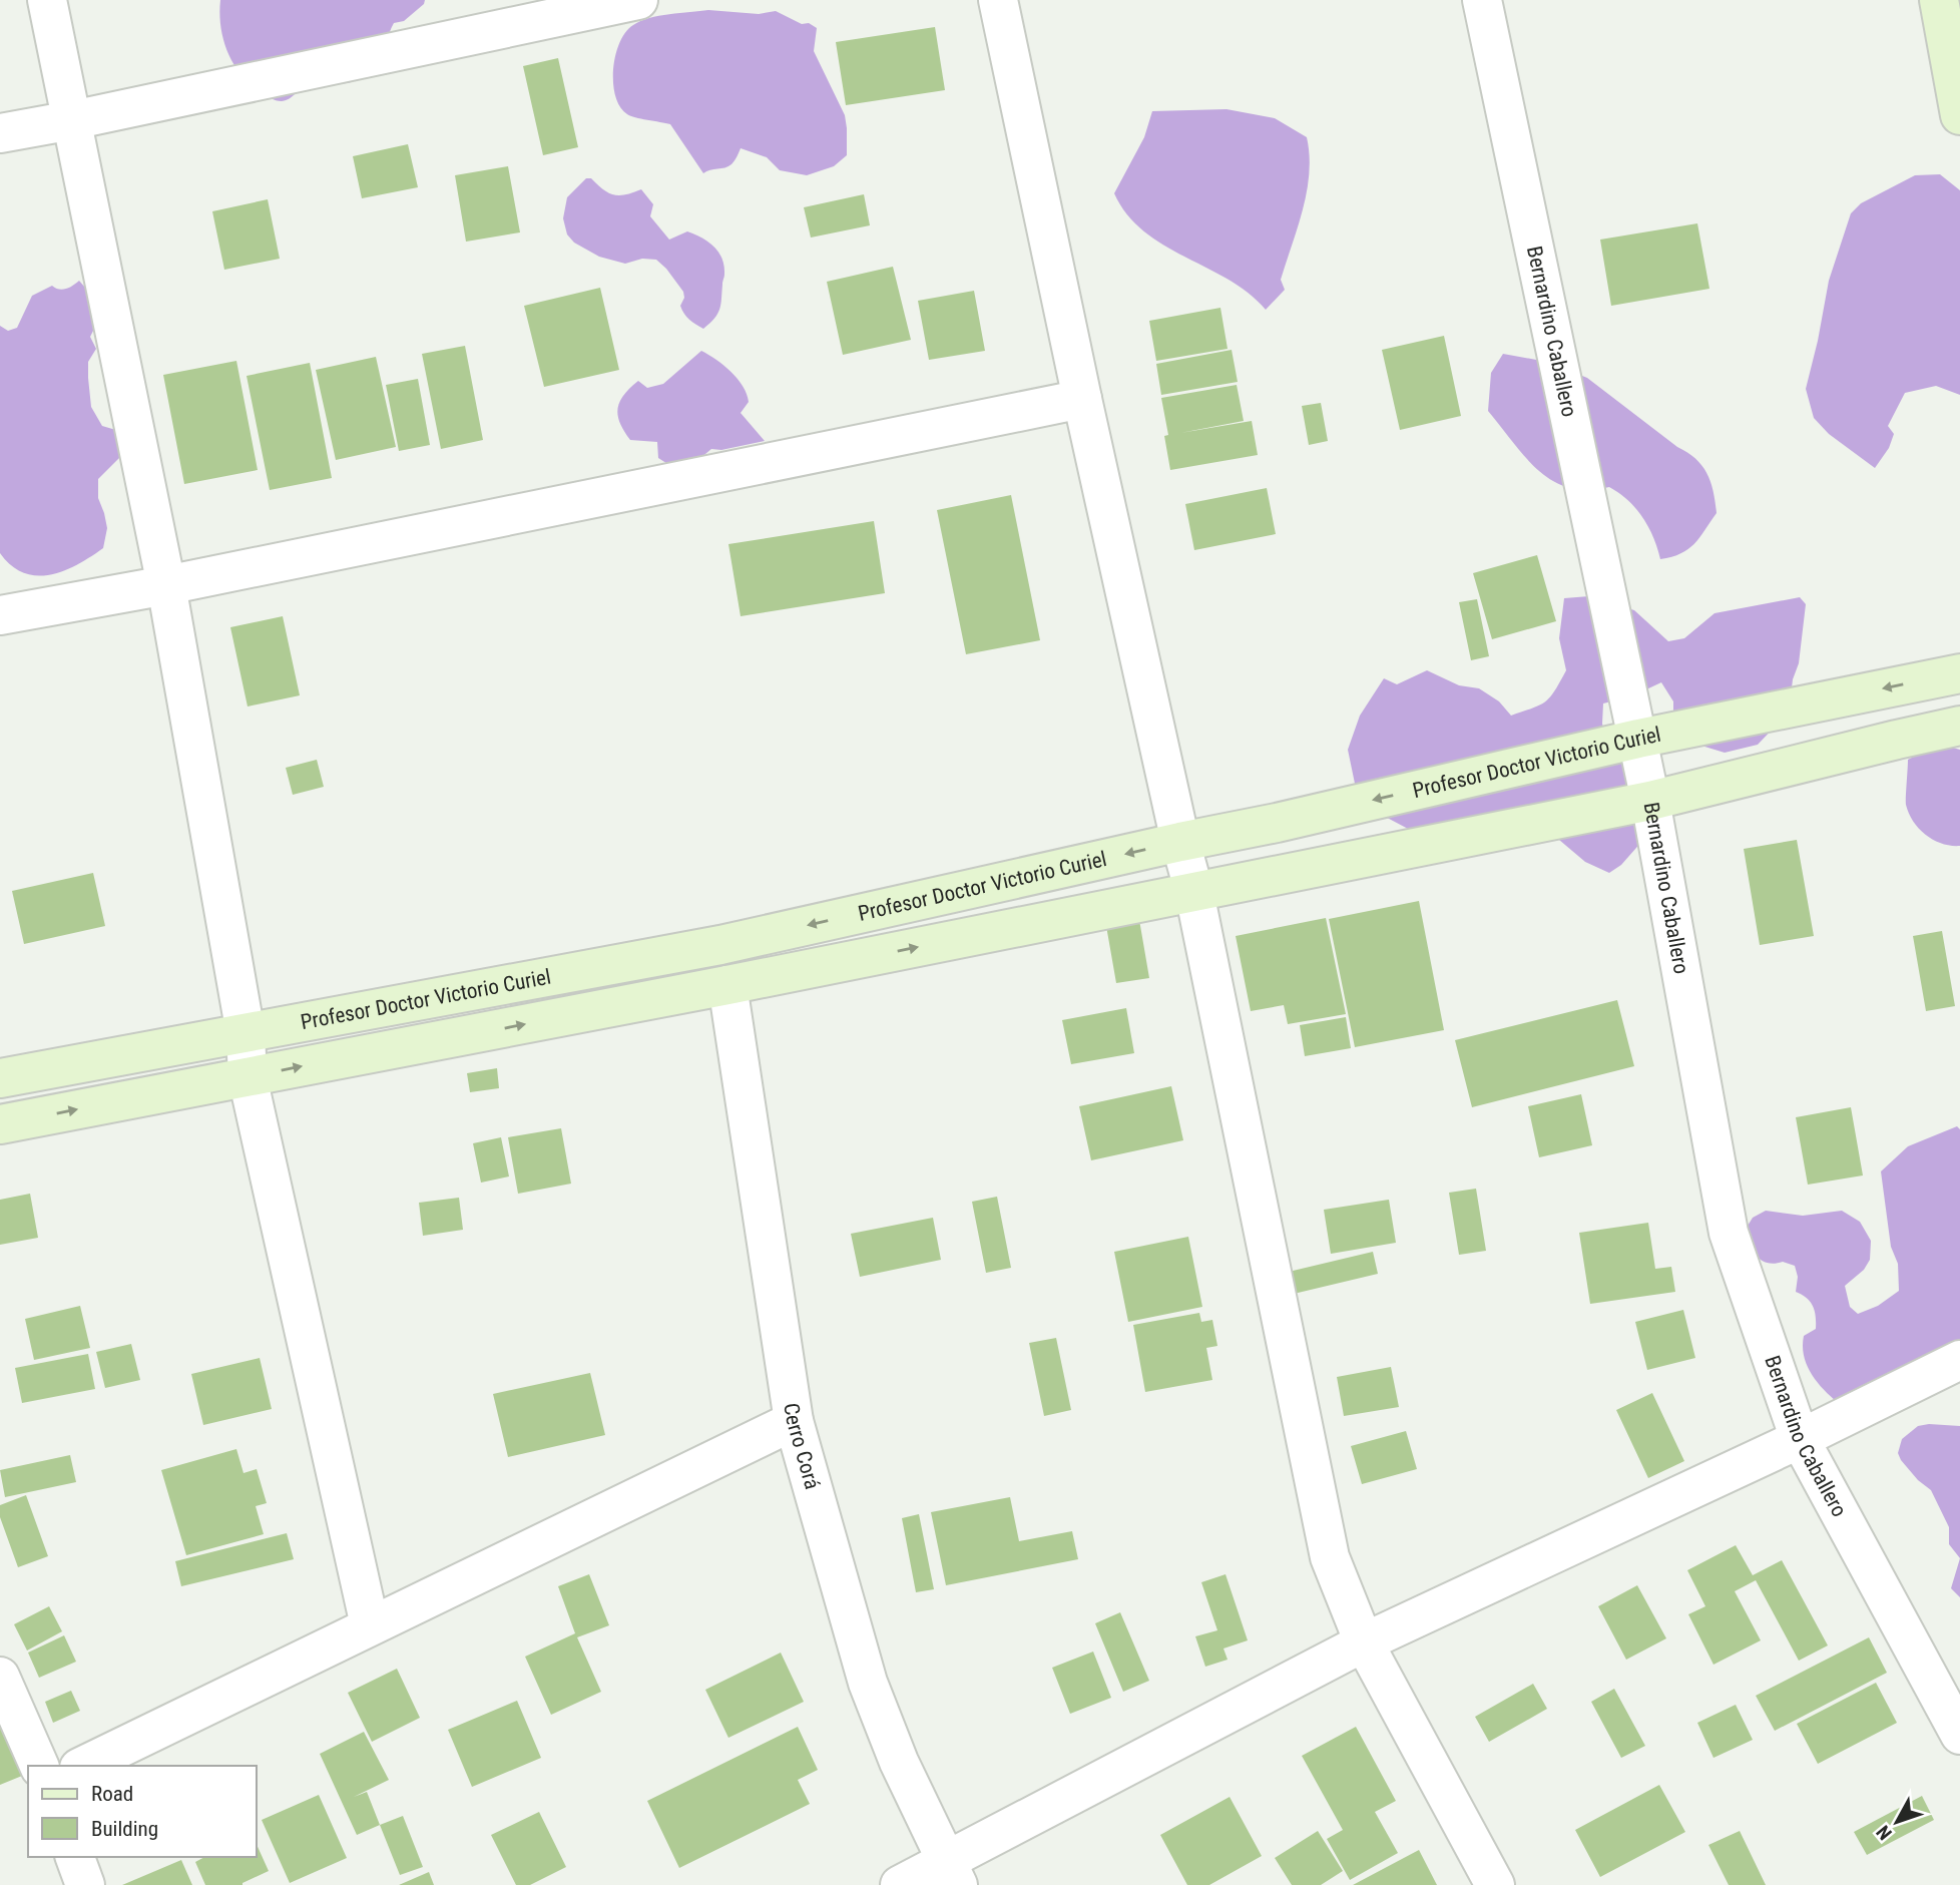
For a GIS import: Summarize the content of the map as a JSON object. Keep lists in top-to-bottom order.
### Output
{
  "streets": {
    "main road": ["Profesor Doctor Victorio Curiel"],
    "street": ["Bernardino Caballero", "Cerro Corá"]
  },
  "crossings": [
    ["Bernardino Caballero", "Profesor Doctor Victorio Curiel"],
    ["Profesor Doctor Victorio Curiel", "Cerro Corá"]
  ],
  "legend": ["Road", "Building"],
  "north": "bottom left"
}
